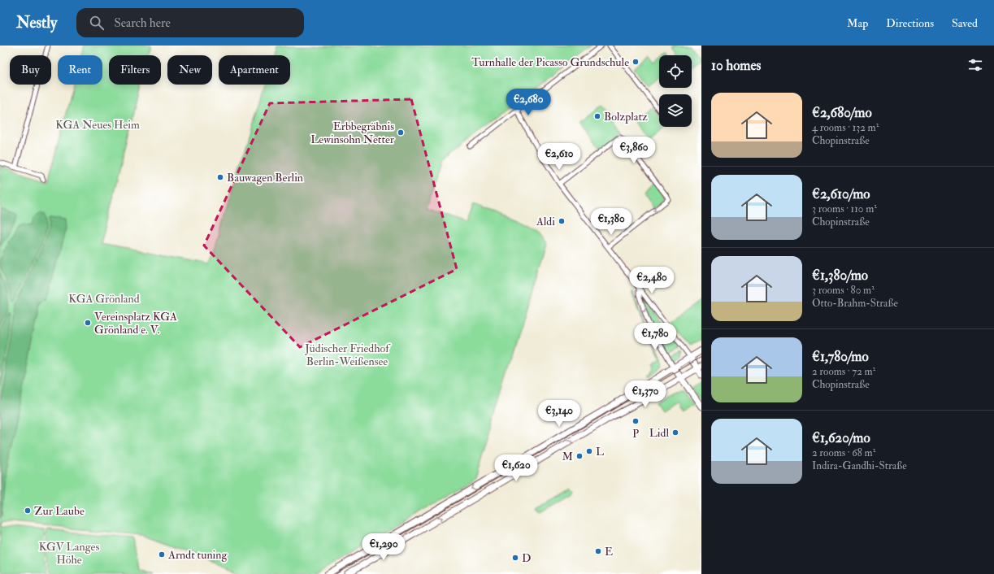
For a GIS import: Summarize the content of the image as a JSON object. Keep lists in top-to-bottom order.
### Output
{
  "parks": [
    "KGA Neues Heim",
    "KGA Grönland",
    "Jüdischer Friedhof Berlin-Weißensee",
    "KGV Langes Höhe"
  ],
  "places": [
    "Turnhalle der Picasso Grundschule",
    "Bolzplatz",
    "Erbbegräbnis Lewinsohn Netter",
    "Bauwagen Berlin",
    "Aldi",
    "Vereinsplatz KGA Grönland e. V.",
    "P",
    "Lidl",
    "L",
    "M",
    "Zur Laube",
    "E",
    "Arndt tuning",
    "D"
  ],
  "page": {
    "header": "Nestly",
    "search": "Search here",
    "nav": ["Map", "Directions", "Saved"],
    "heading": "10 homes",
    "chip": [
      "Buy",
      "Rent",
      "Filters",
      "New",
      "Apartment"
    ],
    "list": [
      {
        "name": "€2,680/mo",
        "note": "4 rooms · 132 m² · Chopinstraße"
      },
      {
        "name": "€2,610/mo",
        "note": "3 rooms · 110 m² · Chopinstraße"
      },
      {
        "name": "€1,380/mo",
        "note": "3 rooms · 80 m² · Otto-Brahm-Straße"
      },
      {
        "name": "€1,780/mo",
        "note": "2 rooms · 72 m² · Chopinstraße"
      },
      {
        "name": "€1,620/mo",
        "note": "2 rooms · 68 m² · Indira-Gandhi-Straße"
      }
    ],
    "price": [
      "€2,680",
      "€3,860",
      "€2,610",
      "€1,380",
      "€2,480",
      "€1,780",
      "€1,370",
      "€3,140",
      "€1,620",
      "€1,290"
    ]
  }
}
